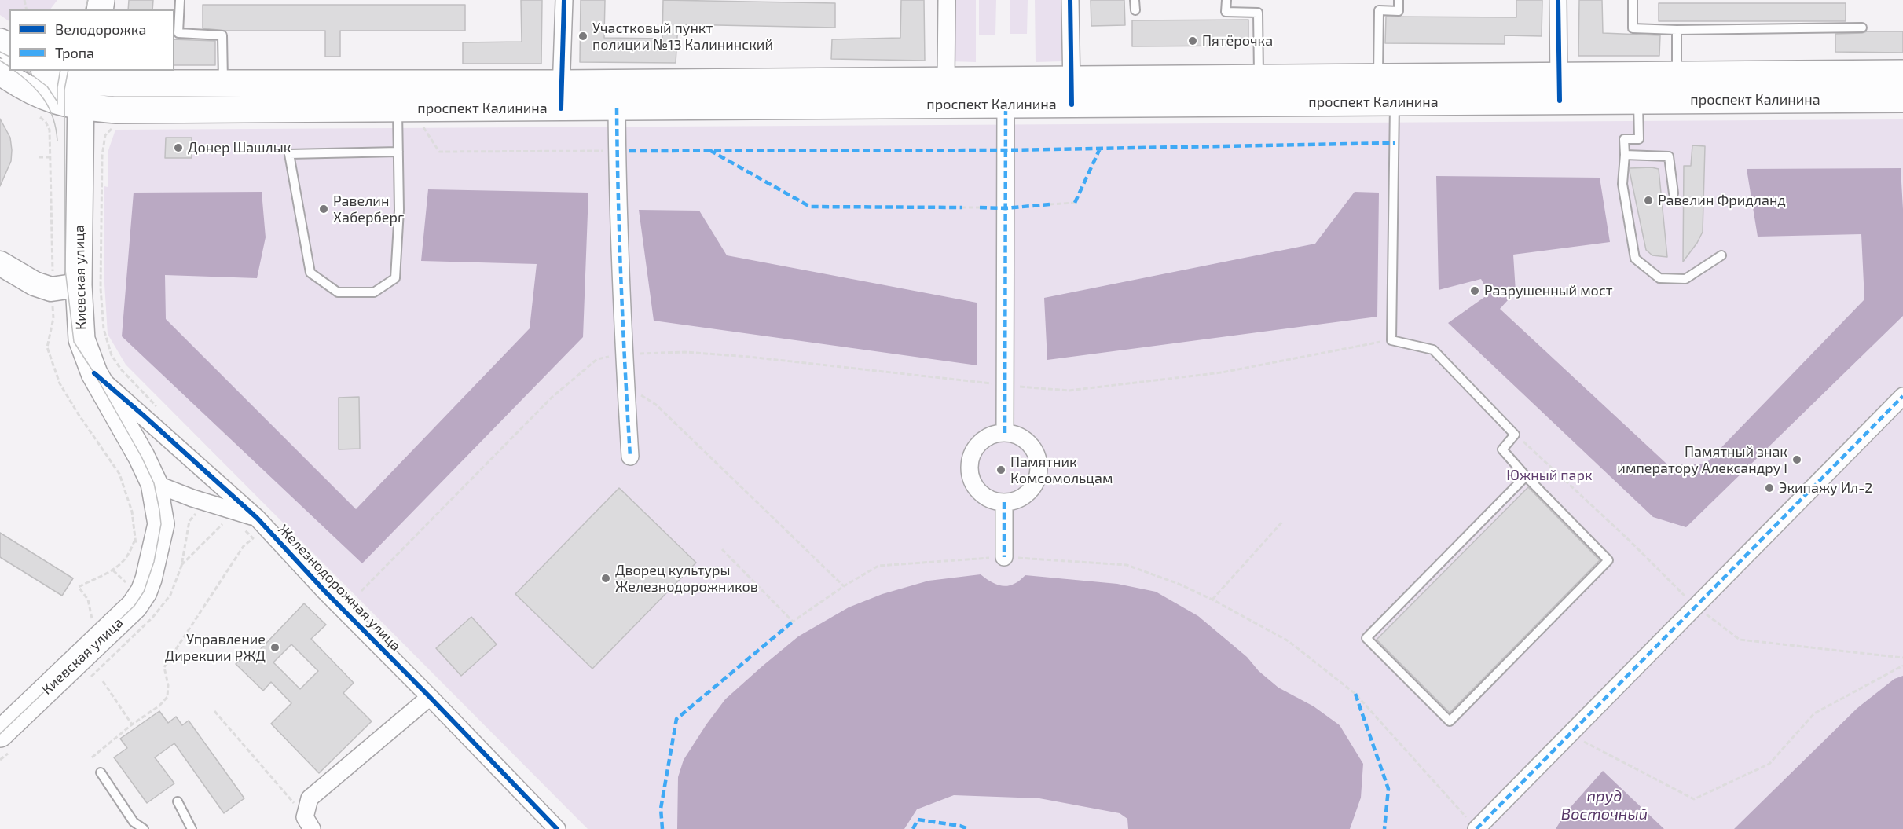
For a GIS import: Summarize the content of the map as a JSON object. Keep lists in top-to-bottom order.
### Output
{
  "streets": {
    "main road": ["проспект Калинина", "Киевская улица"],
    "street": ["Железнодорожная улица"]
  },
  "crossings": [
    ["проспект Калинина", "Киевская улица"],
    ["Киевская улица", "Железнодорожная улица"]
  ],
  "water": ["пруд Восточный"],
  "parks": ["Южный парк"],
  "places": [
    "Участковый пункт полиции №13 Калининский",
    "Пятёрочка",
    "Донер Шашлык",
    "Равелин Фридланд",
    "Равелин Хаберберг",
    "Разрушенный мост",
    "Памятный знак императору Александру I",
    "Памятник Комсомольцам",
    "Экипажу Ил-2",
    "Дворец культуры Железнодорожников",
    "Управление Дирекции РЖД"
  ],
  "legend": ["Велодорожка", "Тропа"]
}
